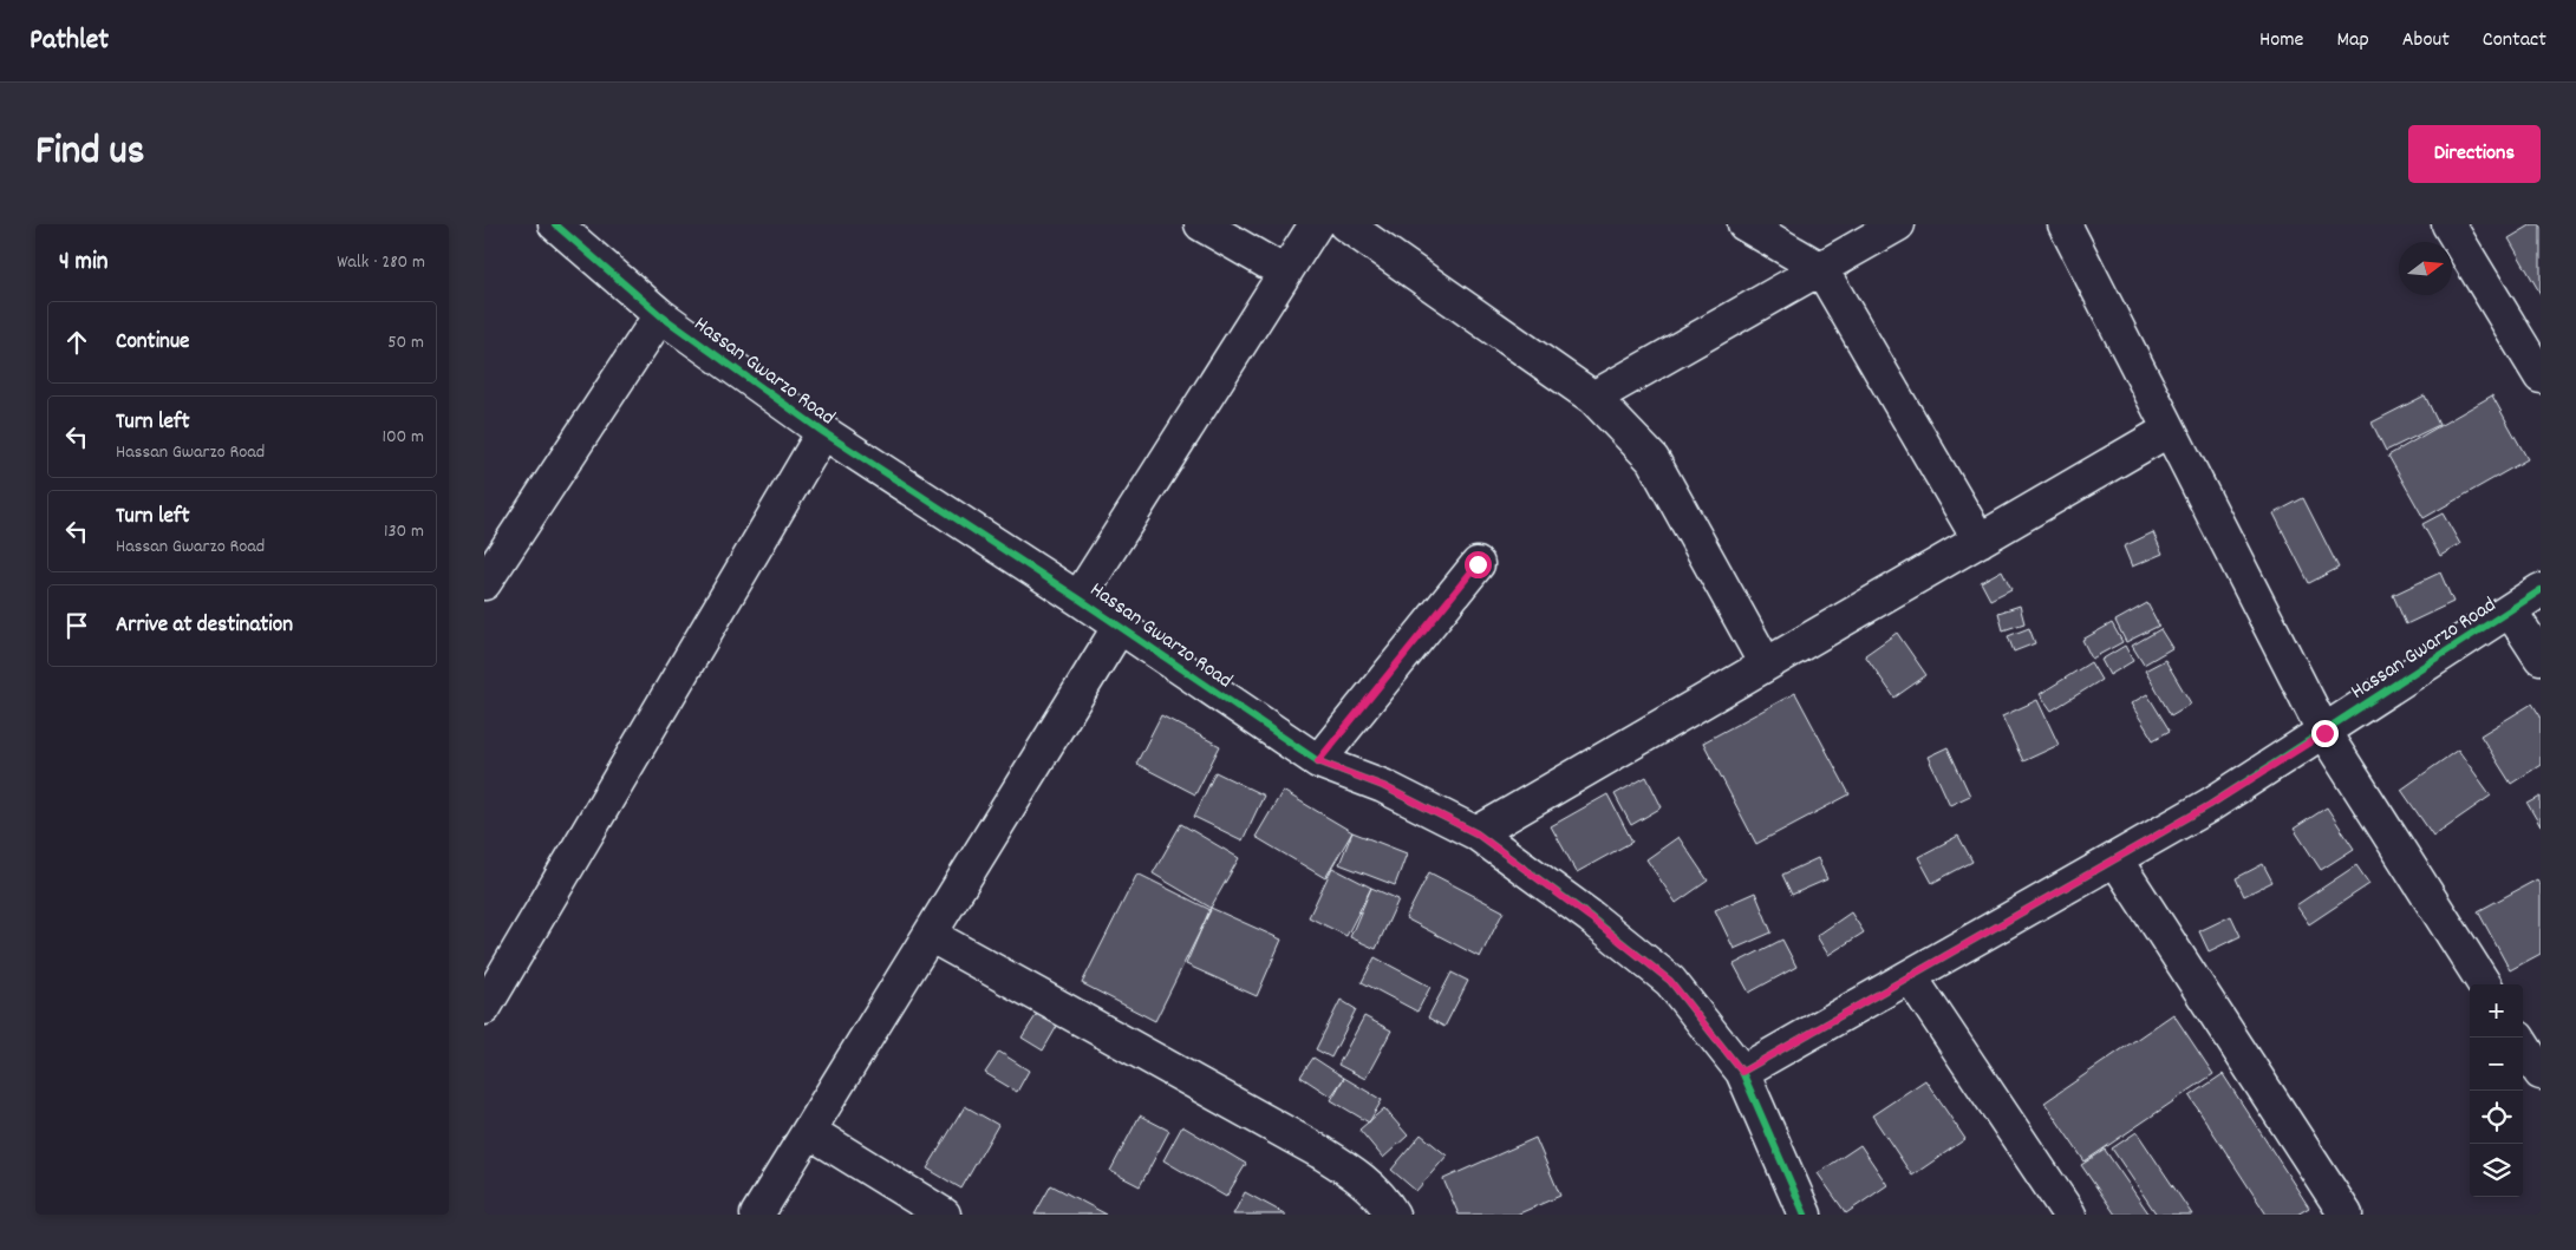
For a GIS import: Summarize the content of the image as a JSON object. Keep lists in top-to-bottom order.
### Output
{
  "streets": {
    "street": ["Hassan Gwarzo Road"]
  },
  "north": "right",
  "page": {
    "header": "Pathlet",
    "nav": [
      "Home",
      "Map",
      "About",
      "Contact"
    ],
    "title": "Find us",
    "buttons": "Directions",
    "heading": ["4 min", "Walk · 280 m"],
    "list": [
      ["Continue", "50 m"],
      ["Turn left", "Hassan Gwarzo Road", "100 m"],
      ["Turn left", "Hassan Gwarzo Road", "130 m"],
      "Arrive at destination"
    ],
    "map_buttons": ["+", "−"]
  }
}
